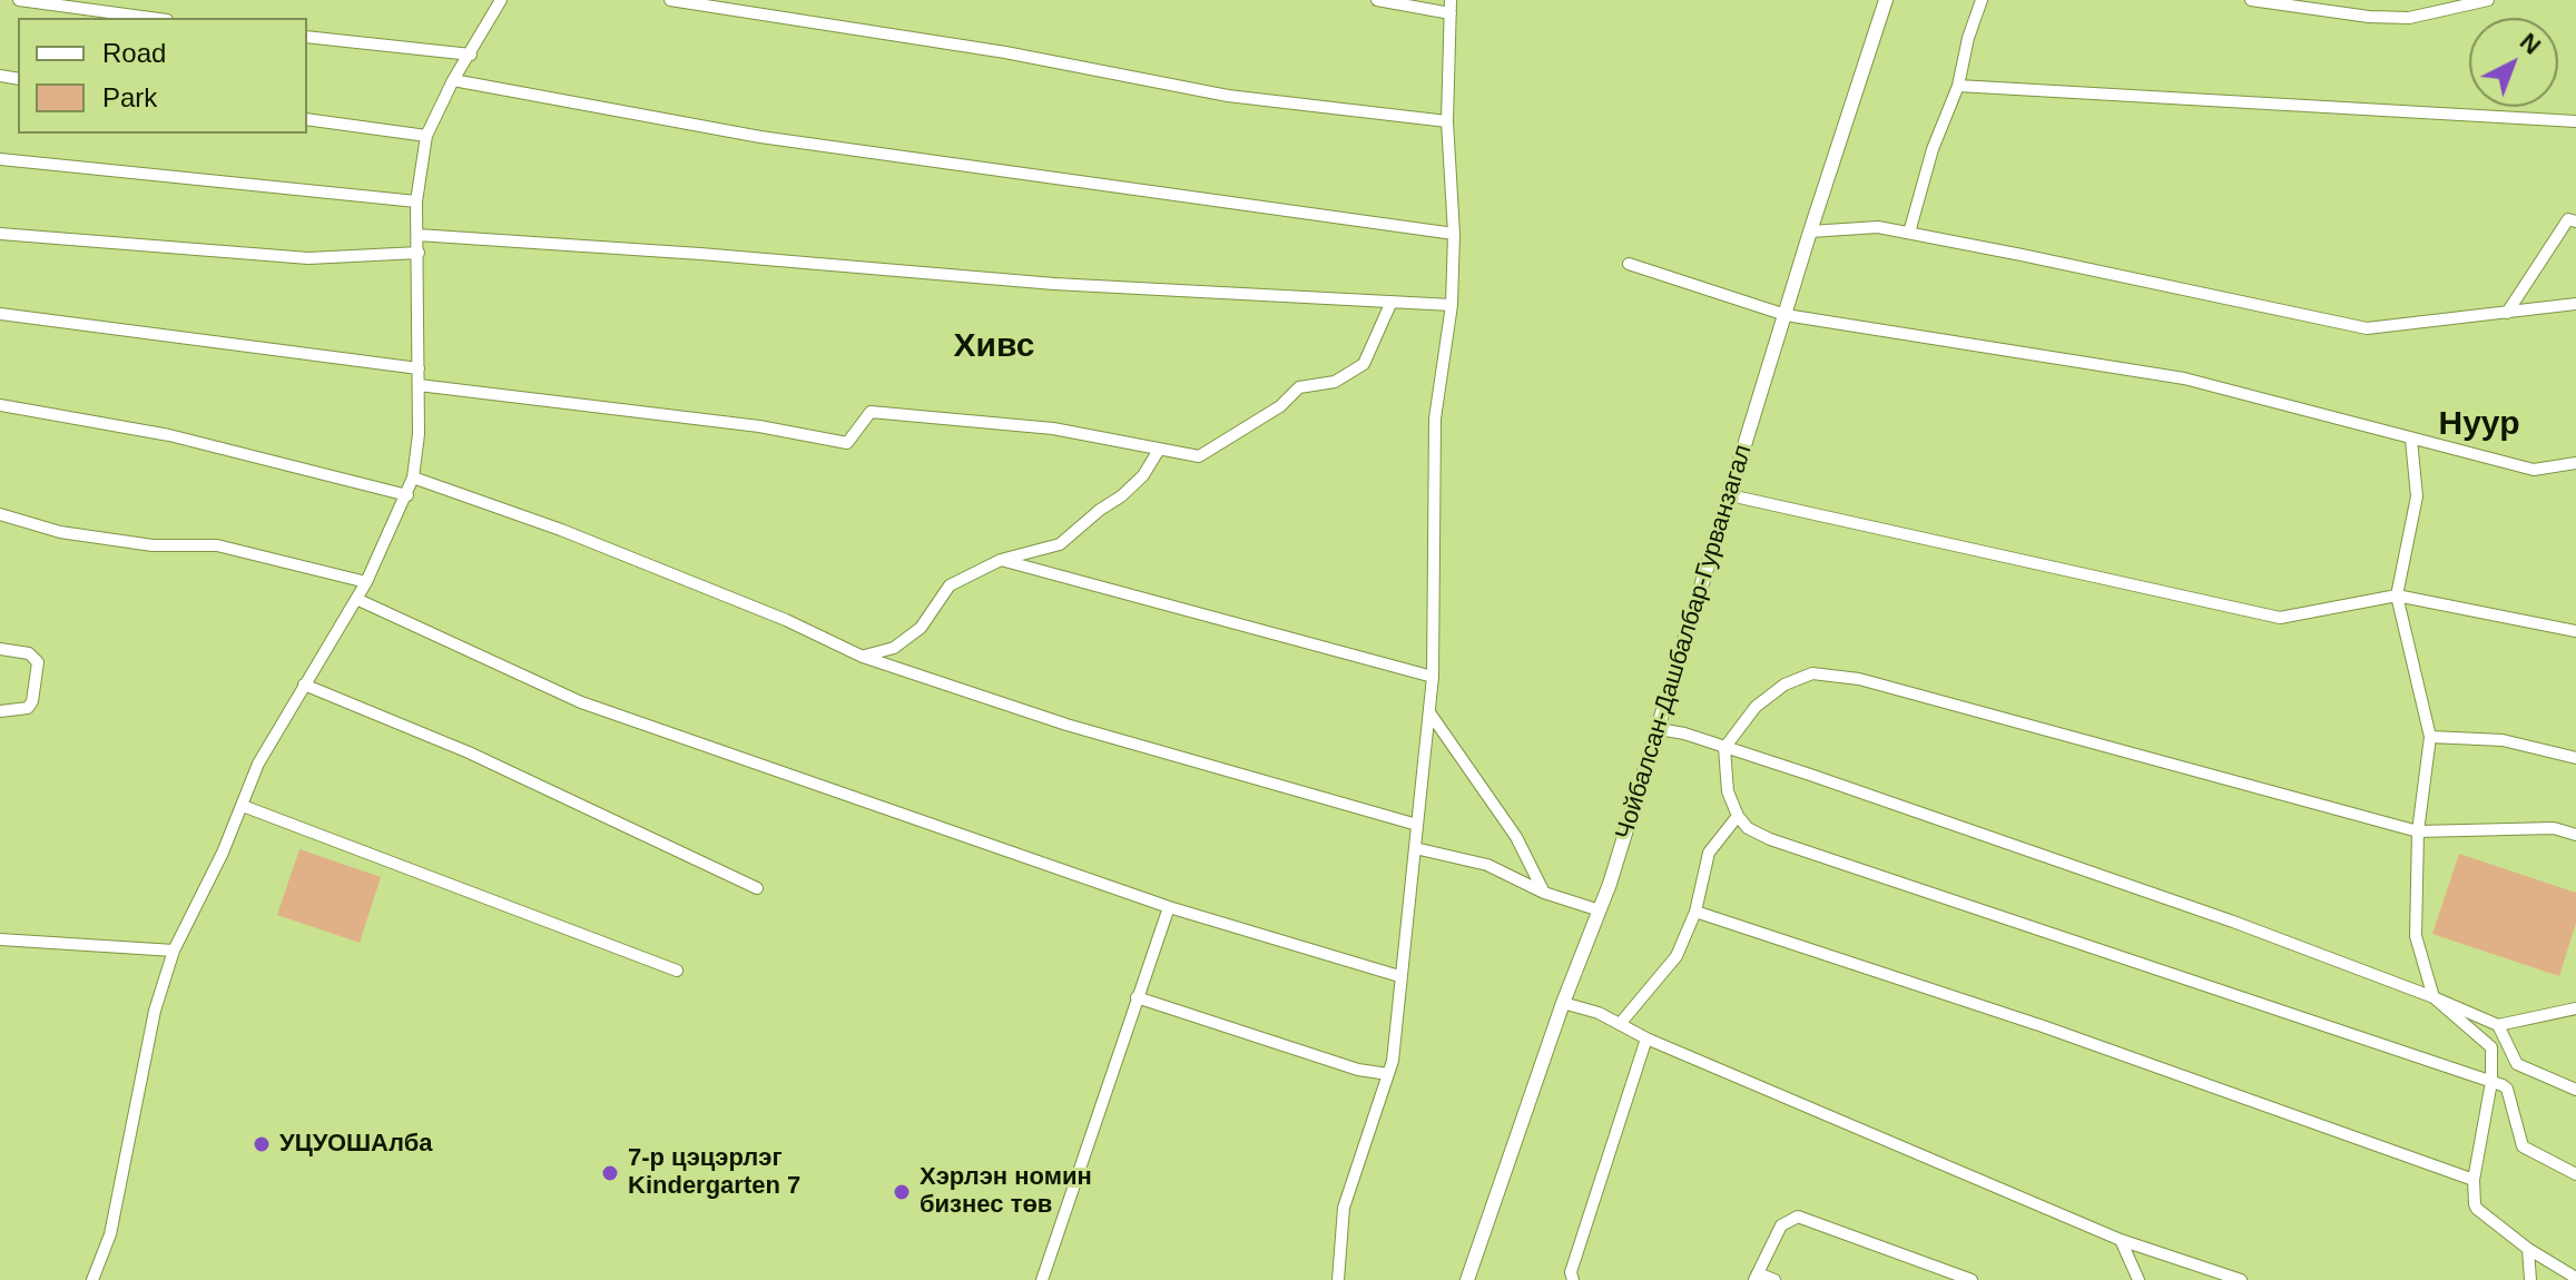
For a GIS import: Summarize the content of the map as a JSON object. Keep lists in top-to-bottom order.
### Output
{
  "streets": {
    "street": ["Чойбалсан-Дашбалбар-Гурванзагал"]
  },
  "districts": ["Хивс", "Нуур"],
  "places": ["УЦУОШАлба", "7-р цэцэрлэг Kindergarten 7", "Хэрлэн номин бизнес төв"],
  "legend": ["Road", "Park"],
  "north": "top right"
}
